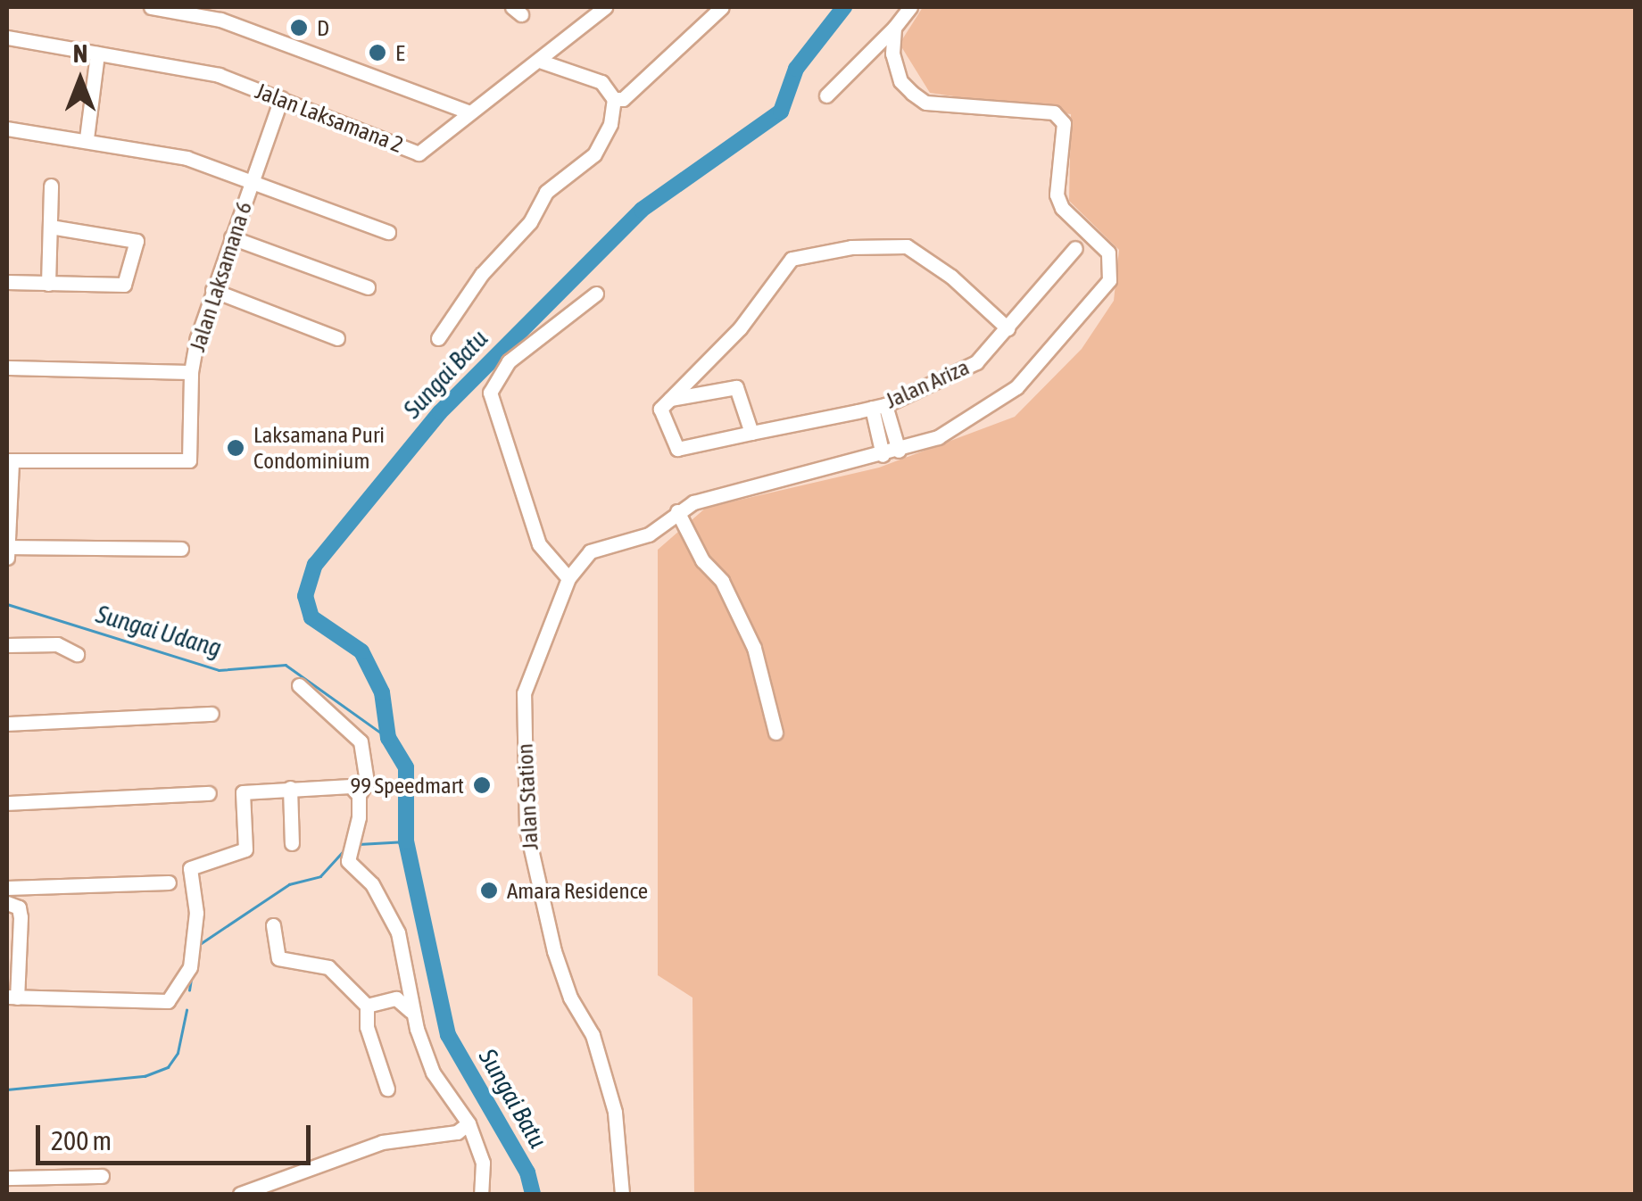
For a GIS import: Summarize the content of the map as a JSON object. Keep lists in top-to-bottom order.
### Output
{
  "streets": {
    "street": [
      "Jalan Laksamana 2",
      "Jalan Laksamana 6",
      "Jalan Ariza",
      "Jalan Station"
    ]
  },
  "crossings": [
    ["Jalan Laksamana 2", "Jalan Laksamana 6"]
  ],
  "water": ["Sungai Batu", "Sungai Udang"],
  "places": [
    "D",
    "E",
    "Laksamana Puri Condominium",
    "99 Speedmart",
    "Amara Residence"
  ],
  "scale_bar": "200 m",
  "north": "top"
}
